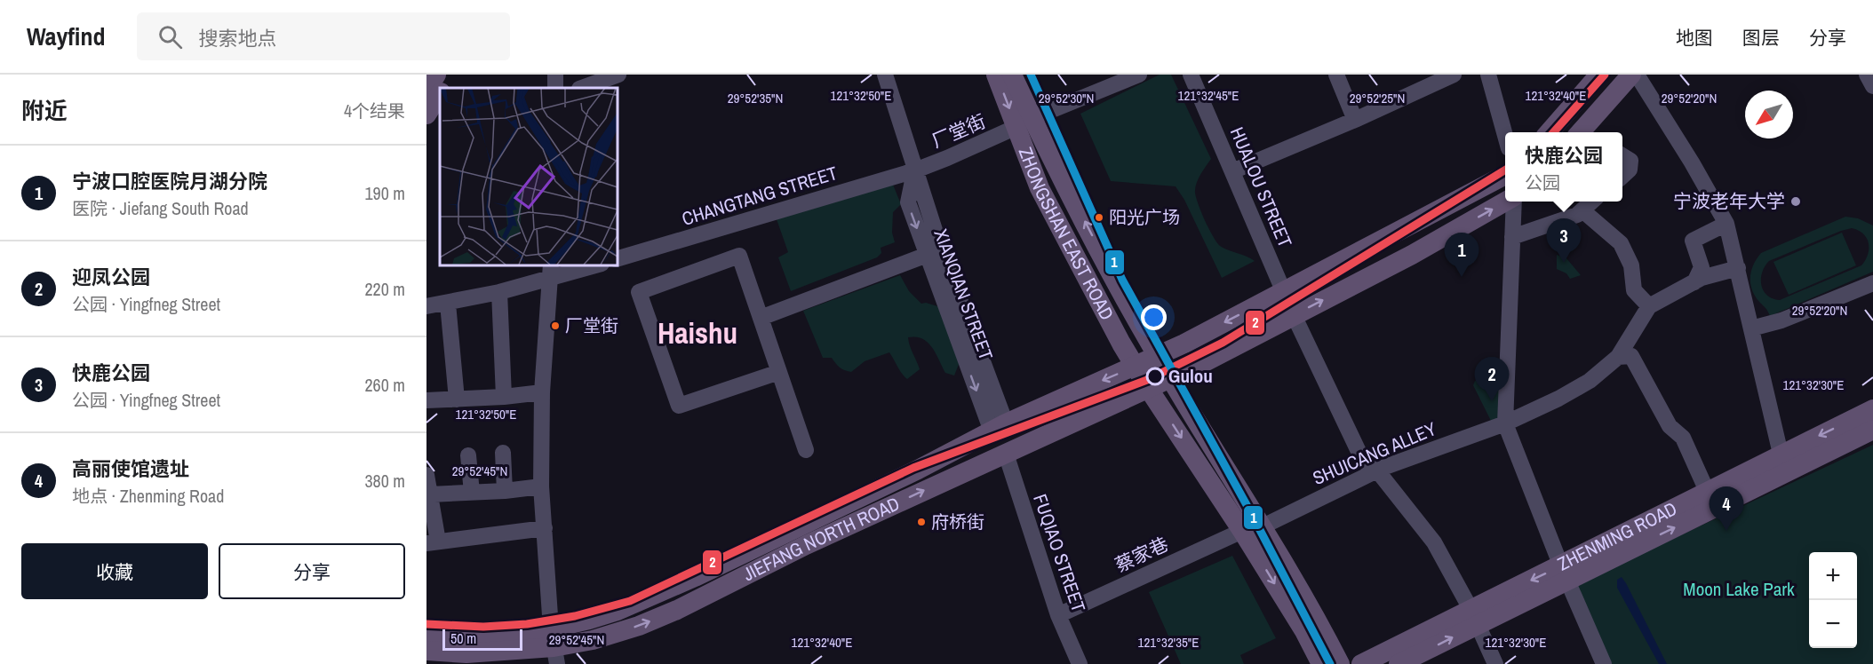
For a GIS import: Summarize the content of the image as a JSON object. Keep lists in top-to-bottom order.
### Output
{
  "streets": {
    "main road": ["ZHONGSHAN EAST ROAD", "ZHENMING ROAD", "JIEFANG NORTH ROAD"],
    "street": [
      "厂堂街",
      "HUALOU STREET",
      "CHANGTANG STREET",
      "XIANQIAN STREET",
      "SHUICANG ALLEY",
      "FUQIAO STREET",
      "蔡家巷"
    ]
  },
  "crossings": [
    ["厂堂街", "CHANGTANG STREET"],
    ["厂堂街", "ZHONGSHAN EAST ROAD"],
    ["厂堂街", "XIANQIAN STREET"],
    ["HUALOU STREET", "SHUICANG ALLEY"],
    ["HUALOU STREET", "ZHENMING ROAD"],
    ["HUALOU STREET", "JIEFANG NORTH ROAD"],
    ["CHANGTANG STREET", "XIANQIAN STREET"],
    ["ZHONGSHAN EAST ROAD", "SHUICANG ALLEY"],
    ["ZHONGSHAN EAST ROAD", "JIEFANG NORTH ROAD"],
    ["ZHONGSHAN EAST ROAD", "蔡家巷"],
    ["XIANQIAN STREET", "JIEFANG NORTH ROAD"],
    ["JIEFANG NORTH ROAD", "FUQIAO STREET"],
    ["FUQIAO STREET", "蔡家巷"]
  ],
  "districts": ["Haishu"],
  "parks": ["Moon Lake Park"],
  "places": [
    "宁波老年大学",
    "阳光广场",
    "厂堂街",
    "Gulou",
    "府桥街"
  ],
  "lines": ["transit line 2", "transit line 1"],
  "scale_bar": "50 m",
  "north": "bottom left",
  "page": {
    "header": "Wayfind",
    "search": "搜索地点",
    "nav": ["地图", "图层", "分享"],
    "heading": ["附近", "4个结果"],
    "popup": ["快鹿公园", "公园"],
    "list": [
      {
        "mark": "1",
        "name": "宁波口腔医院月湖分院",
        "note": "医院 · Jiefang South Road",
        "value": "190 m"
      },
      {
        "mark": "2",
        "name": "迎凤公园",
        "note": "公园 · Yingfneg Street",
        "value": "220 m"
      },
      {
        "mark": "3",
        "name": "快鹿公园",
        "note": "公园 · Yingfneg Street",
        "value": "260 m"
      },
      {
        "mark": "4",
        "name": "高丽使馆遗址",
        "note": "地点 · Zhenming Road",
        "value": "380 m"
      }
    ],
    "pins": [
      "3",
      "1",
      "2",
      "4"
    ],
    "buttons": ["收藏", "分享"],
    "map_buttons": ["+", "−"],
    "scale": "50 m"
  },
  "coordinates": [
    "121°32'50\"E",
    "121°32'45\"E",
    "121°32'40\"E",
    "29°52'35\"N",
    "29°52'30\"N",
    "29°52'25\"N",
    "29°52'20\"N",
    "121°32'30\"E",
    "29°52'45\"N",
    "121°32'35\"E"
  ]
}
